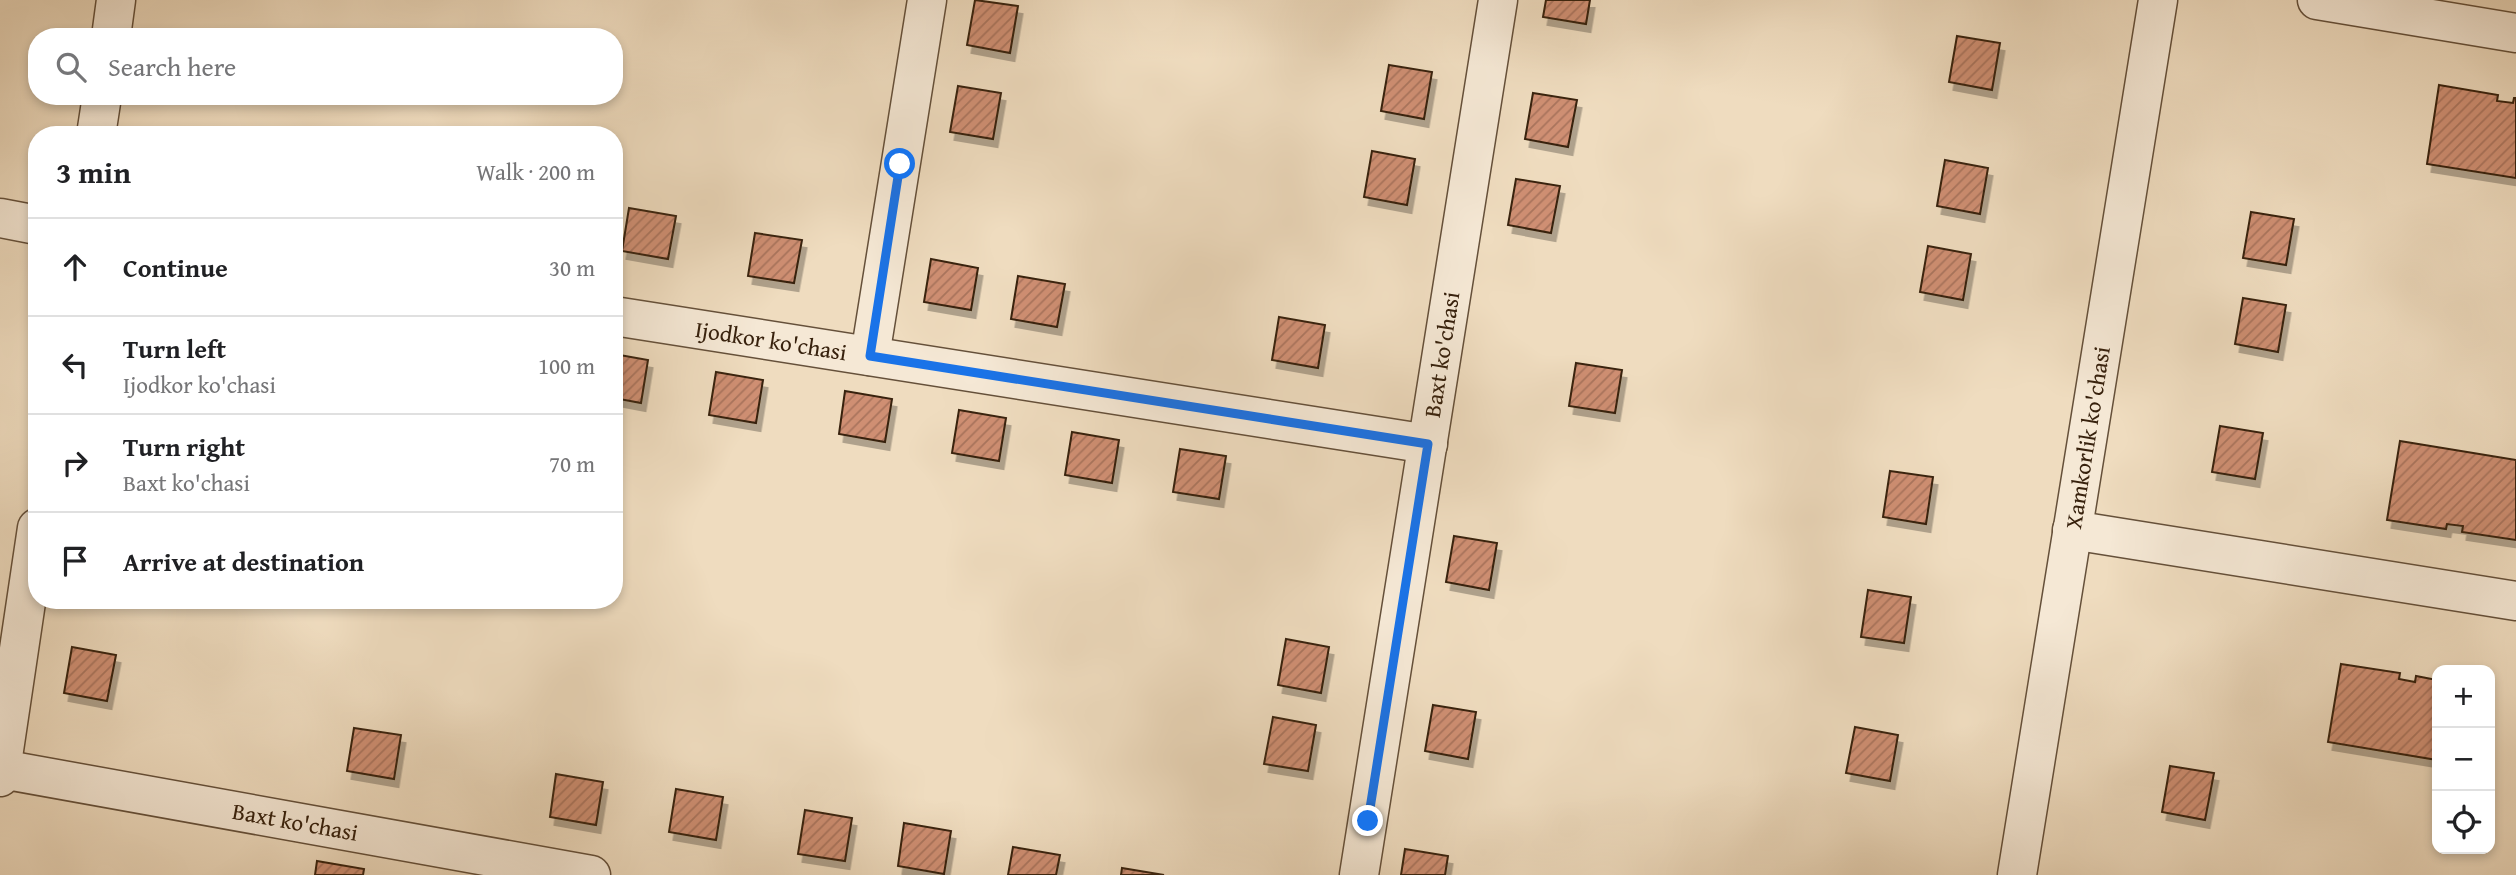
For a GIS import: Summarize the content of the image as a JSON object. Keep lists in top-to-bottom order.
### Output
{
  "streets": {
    "street": ["Ijodkor ko'chasi", "Baxt ko'chasi", "Xamkorlik ko'chasi"]
  },
  "crossings": [
    ["Ijodkor ko'chasi", "Baxt ko'chasi"]
  ],
  "page": {
    "search": "Search here",
    "heading": ["3 min", "Walk · 200 m"],
    "list": [
      ["Continue", "30 m"],
      ["Turn left", "Ijodkor ko'chasi", "100 m"],
      ["Turn right", "Baxt ko'chasi", "70 m"],
      "Arrive at destination"
    ],
    "map_buttons": ["+", "−"]
  }
}
